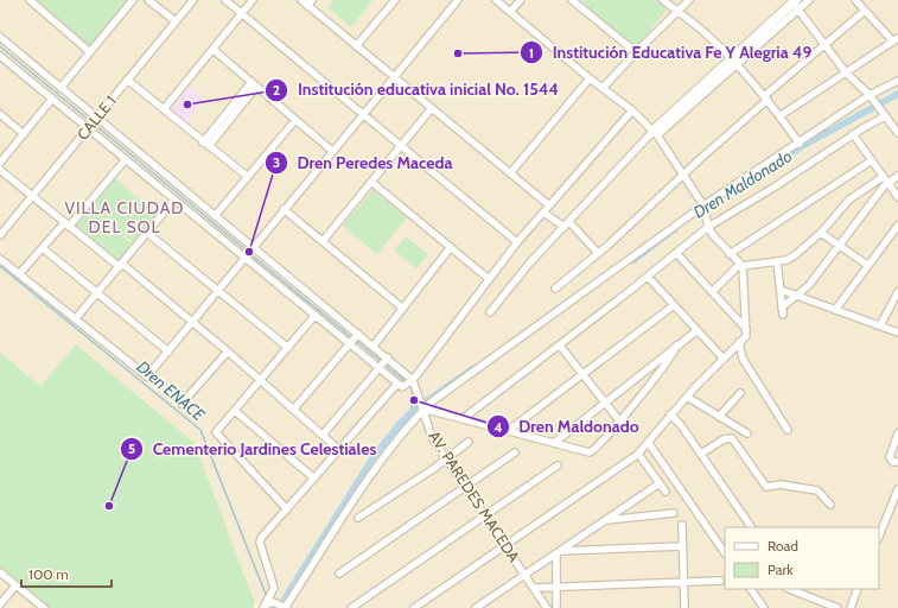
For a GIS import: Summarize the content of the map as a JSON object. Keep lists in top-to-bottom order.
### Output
{
  "streets": {
    "street": ["CALLE 1", "AV. PAREDES MACEDA"]
  },
  "districts": ["VILLA CIUDAD DEL SOL"],
  "water": ["Dren Maldonado", "Dren ENACE"],
  "places": [
    "Institución Educativa Fe Y Alegria 49",
    "Institución educativa inicial No. 1544",
    "Dren Peredes Maceda",
    "Dren Maldonado",
    "Cementerio Jardines Celestiales"
  ],
  "legend": ["Road", "Park"],
  "scale_bar": "100 m"
}
